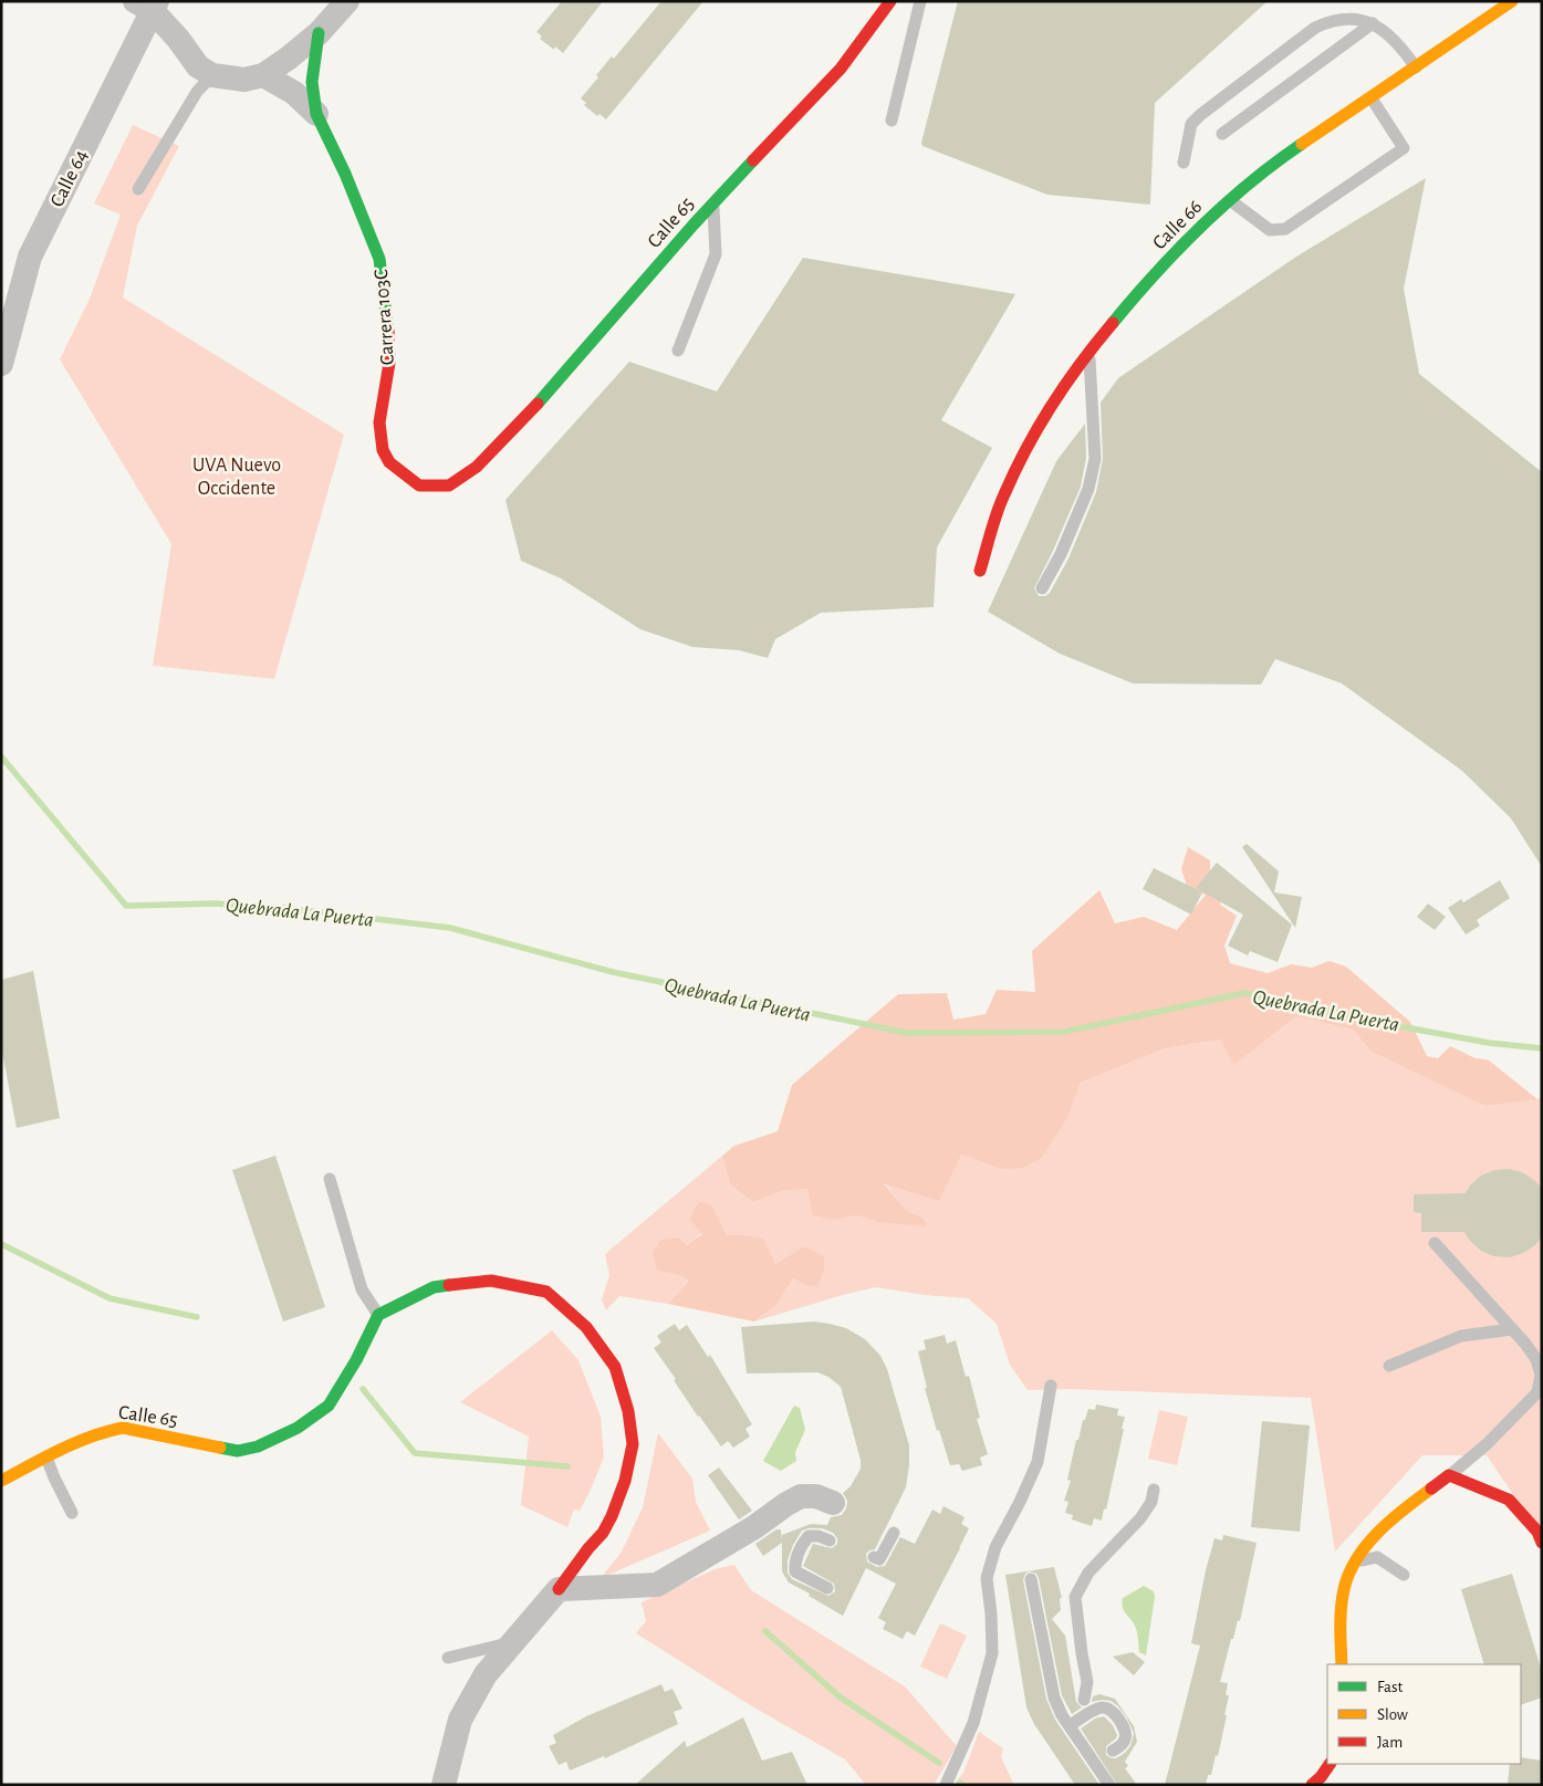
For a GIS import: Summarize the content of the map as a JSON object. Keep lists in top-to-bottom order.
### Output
{
  "streets": {
    "street": [
      "Calle 64",
      "Calle 65",
      "Calle 66",
      "Carrera 103C"
    ]
  },
  "crossings": [
    ["Calle 65", "Carrera 103C"]
  ],
  "water": ["Quebrada La Puerta"],
  "parks": ["UVA Nuevo Occidente"],
  "legend": ["Fast", "Slow", "Jam"]
}
